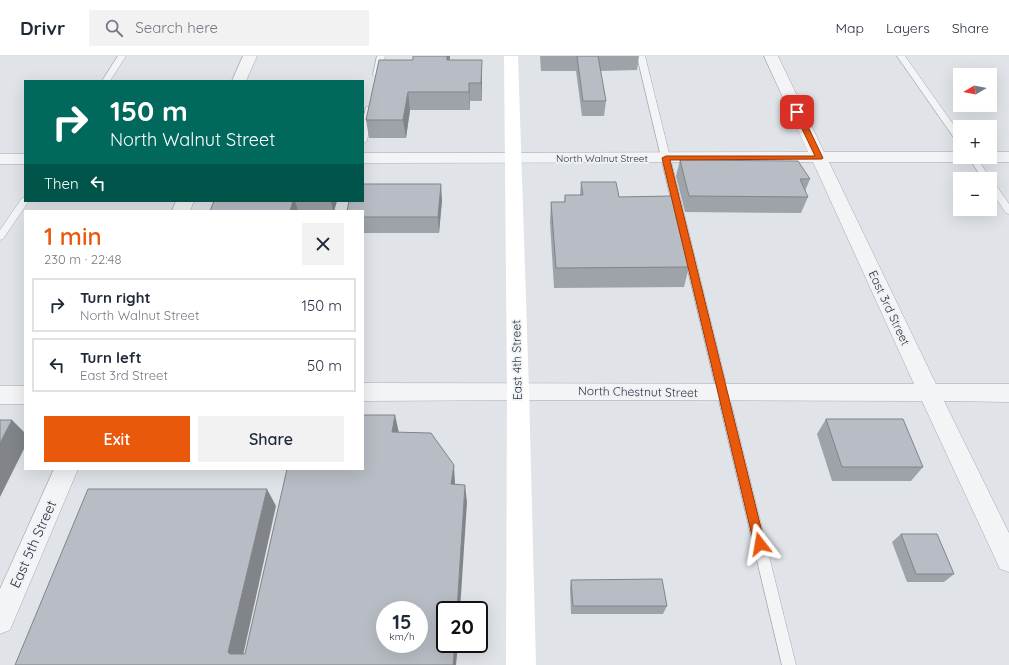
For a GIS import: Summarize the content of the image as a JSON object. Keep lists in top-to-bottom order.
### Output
{
  "streets": {
    "main road": ["East 4th Street"],
    "street": [
      "North Walnut Street",
      "East 3rd Street",
      "North Chestnut Street",
      "East 5th Street"
    ]
  },
  "crossings": [
    ["North Walnut Street", "East 3rd Street"],
    ["North Walnut Street", "East 4th Street"],
    ["East 3rd Street", "North Chestnut Street"],
    ["East 4th Street", "North Chestnut Street"]
  ],
  "north": "left",
  "page": {
    "header": "Drivr",
    "search": "Search here",
    "nav": ["Map", "Layers", "Share"],
    "map_buttons": ["+", "−"],
    "turn": ["150 m", "North Walnut Street"],
    "then": "Then",
    "heading": ["1 min", "230 m · 22:48"],
    "list": [
      {
        "name": "Turn right",
        "note": "North Walnut Street",
        "value": "150 m"
      },
      {
        "name": "Turn left",
        "note": "East 3rd Street",
        "value": "50 m"
      }
    ],
    "buttons": ["Exit", "Share"],
    "speed": "15 km/h",
    "limit": "20"
  }
}
